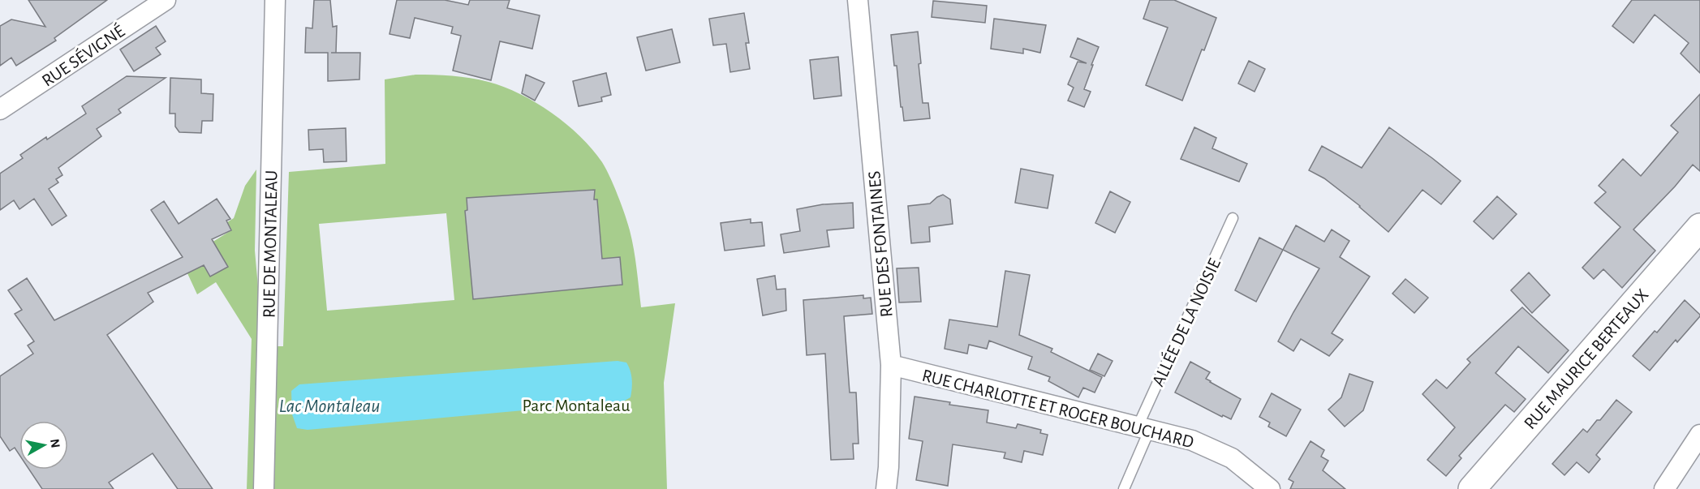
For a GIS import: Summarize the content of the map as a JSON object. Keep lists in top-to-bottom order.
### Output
{
  "streets": {
    "street": [
      "RUE SÉVIGNÉ",
      "RUE DE MONTALEAU",
      "RUE DES FONTAINES",
      "RUE MAURICE BERTEAUX",
      "RUE CHARLOTTE ET ROGER BOUCHARD"
    ],
    "lane": ["ALLÉE DE LA NOISIE"]
  },
  "crossings": [
    ["RUE DES FONTAINES", "RUE CHARLOTTE ET ROGER BOUCHARD"],
    ["ALLÉE DE LA NOISIE", "RUE CHARLOTTE ET ROGER BOUCHARD"]
  ],
  "water": ["Lac Montaleau"],
  "parks": ["Parc Montaleau"],
  "north": "right"
}
